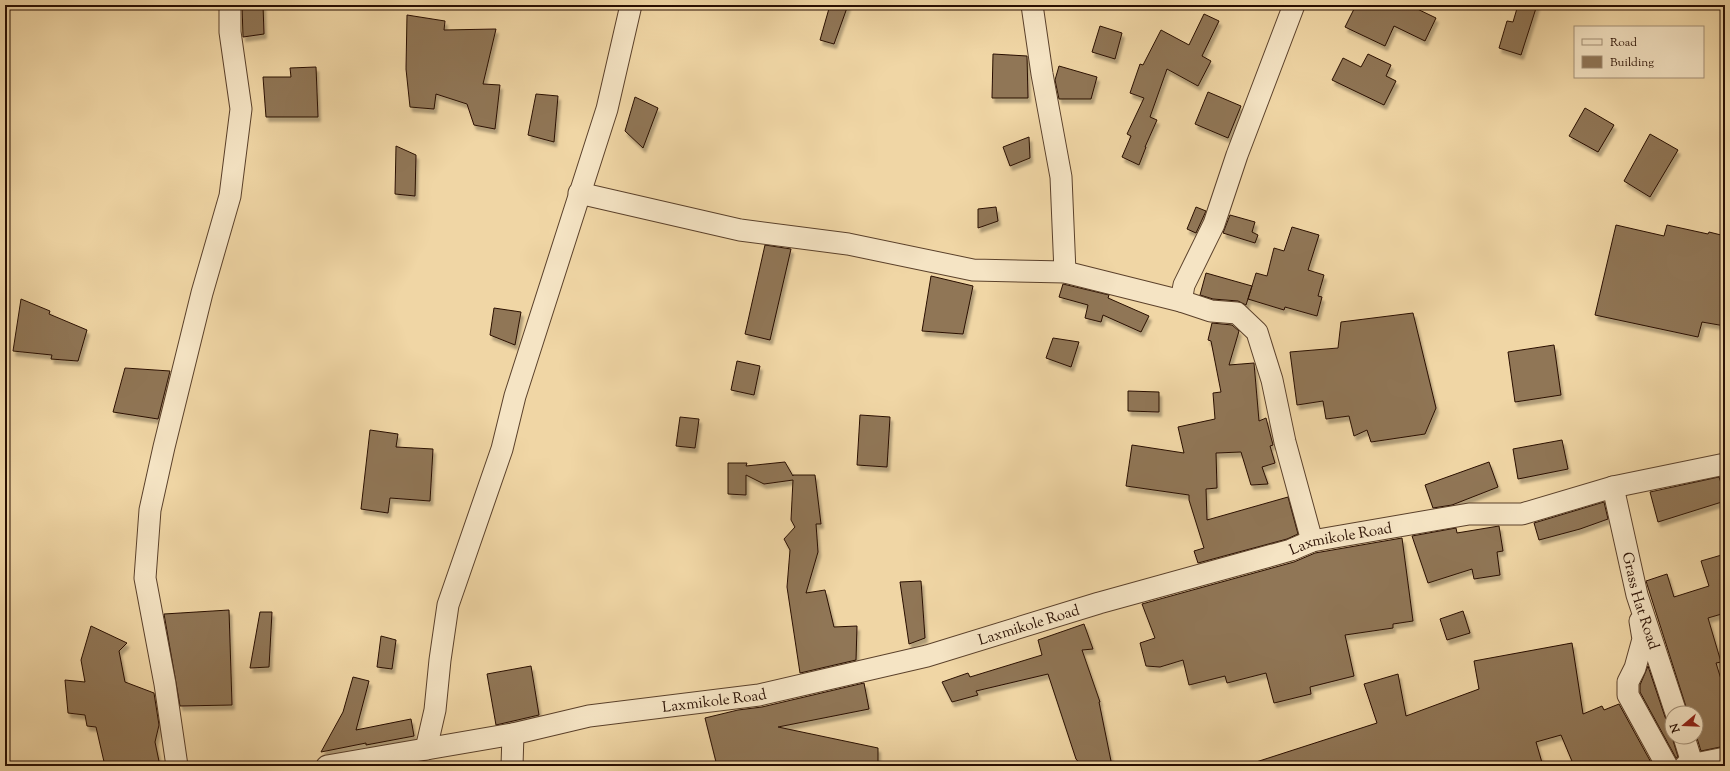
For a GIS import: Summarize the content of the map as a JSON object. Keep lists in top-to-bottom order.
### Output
{
  "streets": {
    "street": ["Laxmikole Road", "Grass Hat Road"]
  },
  "crossings": [
    ["Laxmikole Road", "Grass Hat Road"]
  ],
  "legend": ["Road", "Building"],
  "north": "left"
}
